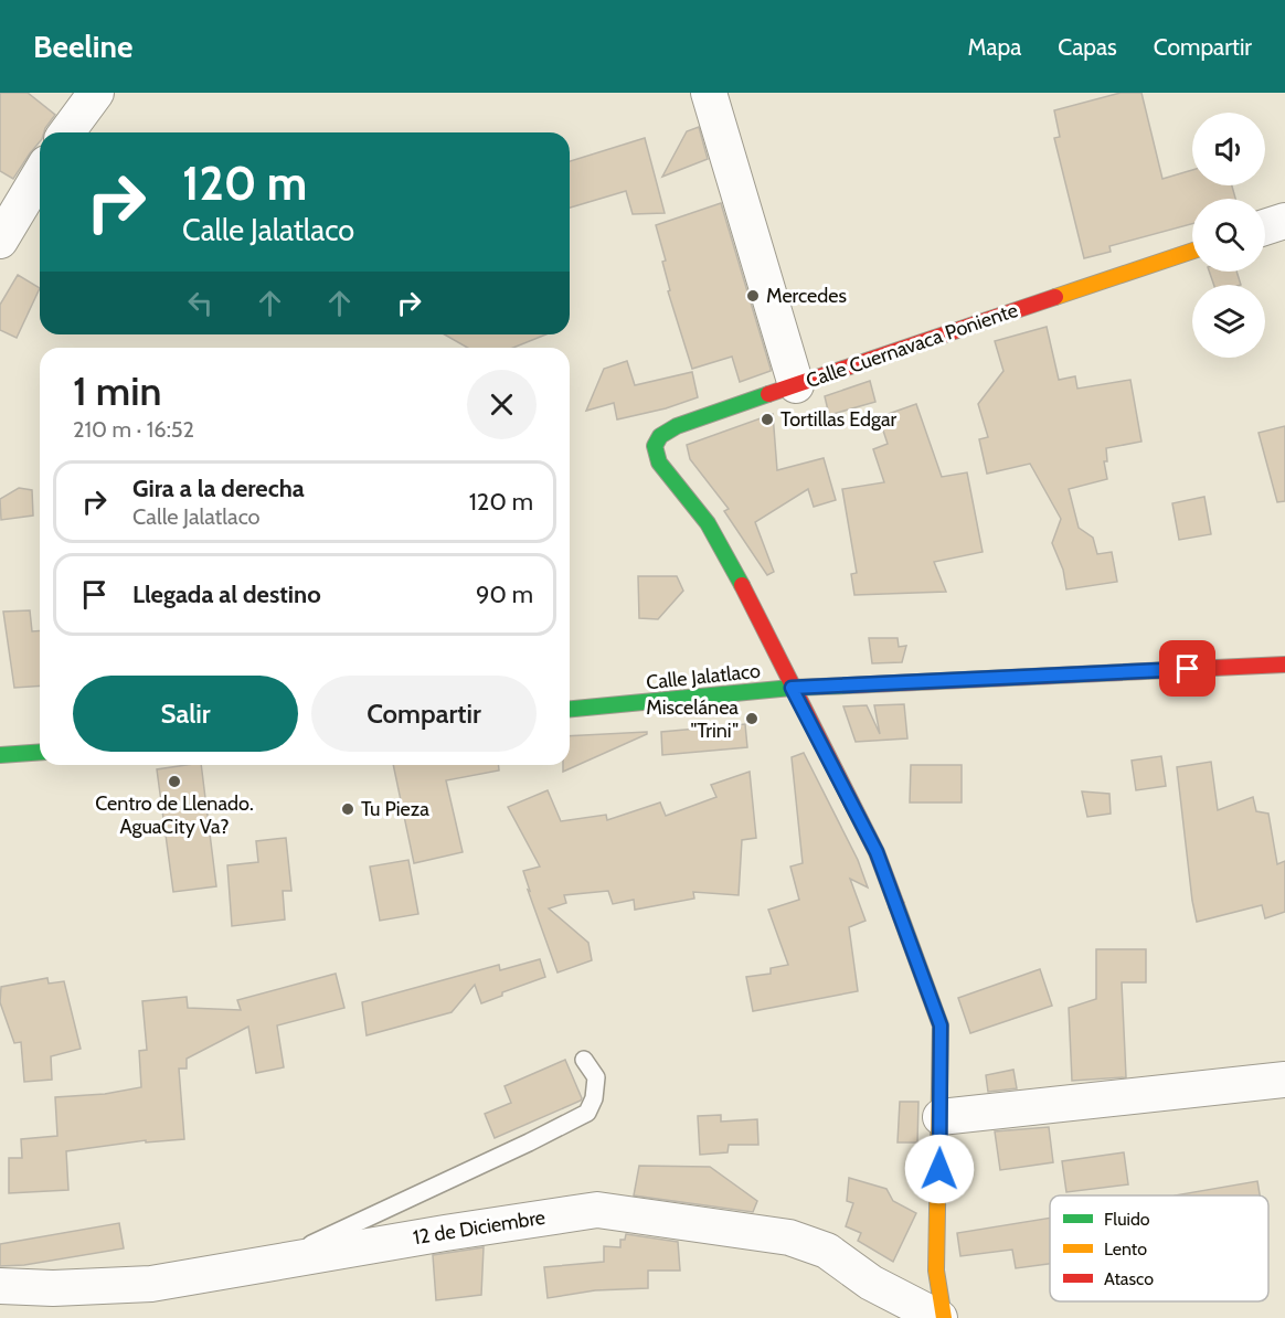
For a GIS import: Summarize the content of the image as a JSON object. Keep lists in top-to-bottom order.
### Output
{
  "streets": {
    "street": ["Calle Cuernavaca Poniente", "Calle Jalatlaco", "12 de Diciembre"]
  },
  "places": [
    "Mercedes",
    "Tortillas Edgar",
    "Miscelánea \"Trini\"",
    "Centro de Llenado. AguaCity Va?",
    "Tu Pieza"
  ],
  "legend": ["Fluido", "Lento", "Atasco"],
  "page": {
    "header": "Beeline",
    "nav": ["Mapa", "Capas", "Compartir"],
    "turn": ["120 m", "Calle Jalatlaco"],
    "heading": ["1 min", "210 m · 16:52"],
    "list": [
      {
        "name": "Gira a la derecha",
        "note": "Calle Jalatlaco",
        "value": "120 m"
      },
      {
        "name": "Llegada al destino",
        "value": "90 m"
      }
    ],
    "buttons": ["Salir", "Compartir"]
  }
}
